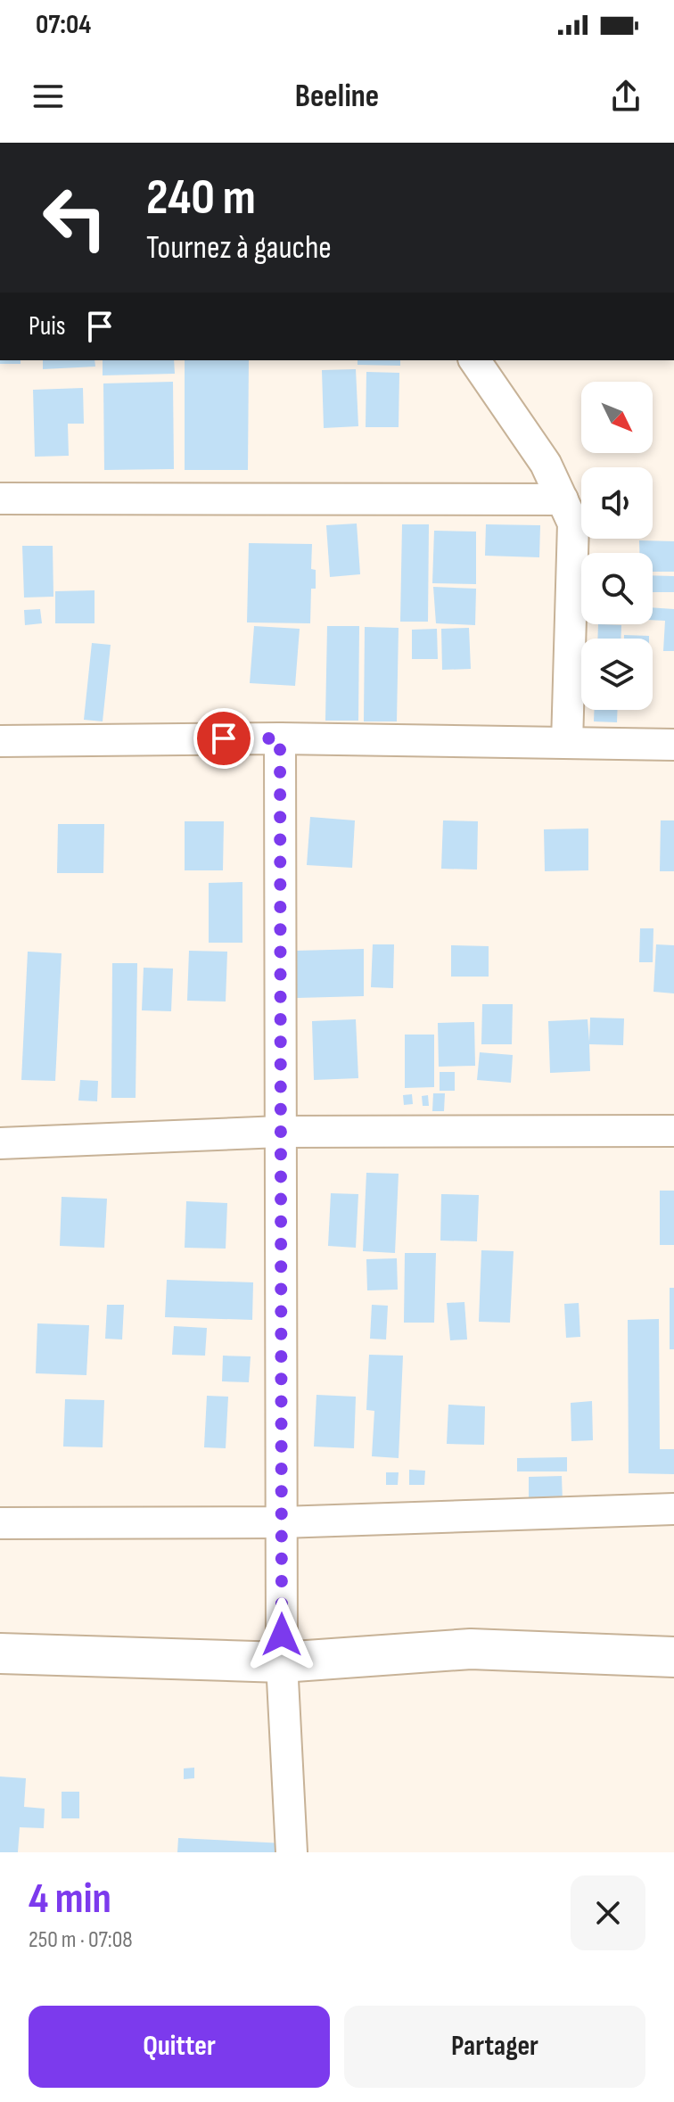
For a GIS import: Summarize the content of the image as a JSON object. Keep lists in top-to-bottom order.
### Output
{
  "north": "bottom right",
  "page": {
    "status": "07:04",
    "header": "Beeline",
    "turn": ["240 m", "Tournez à gauche"],
    "then": "Puis",
    "heading": ["4 min", "250 m · 07:08"],
    "buttons": ["Quitter", "Partager"]
  }
}
